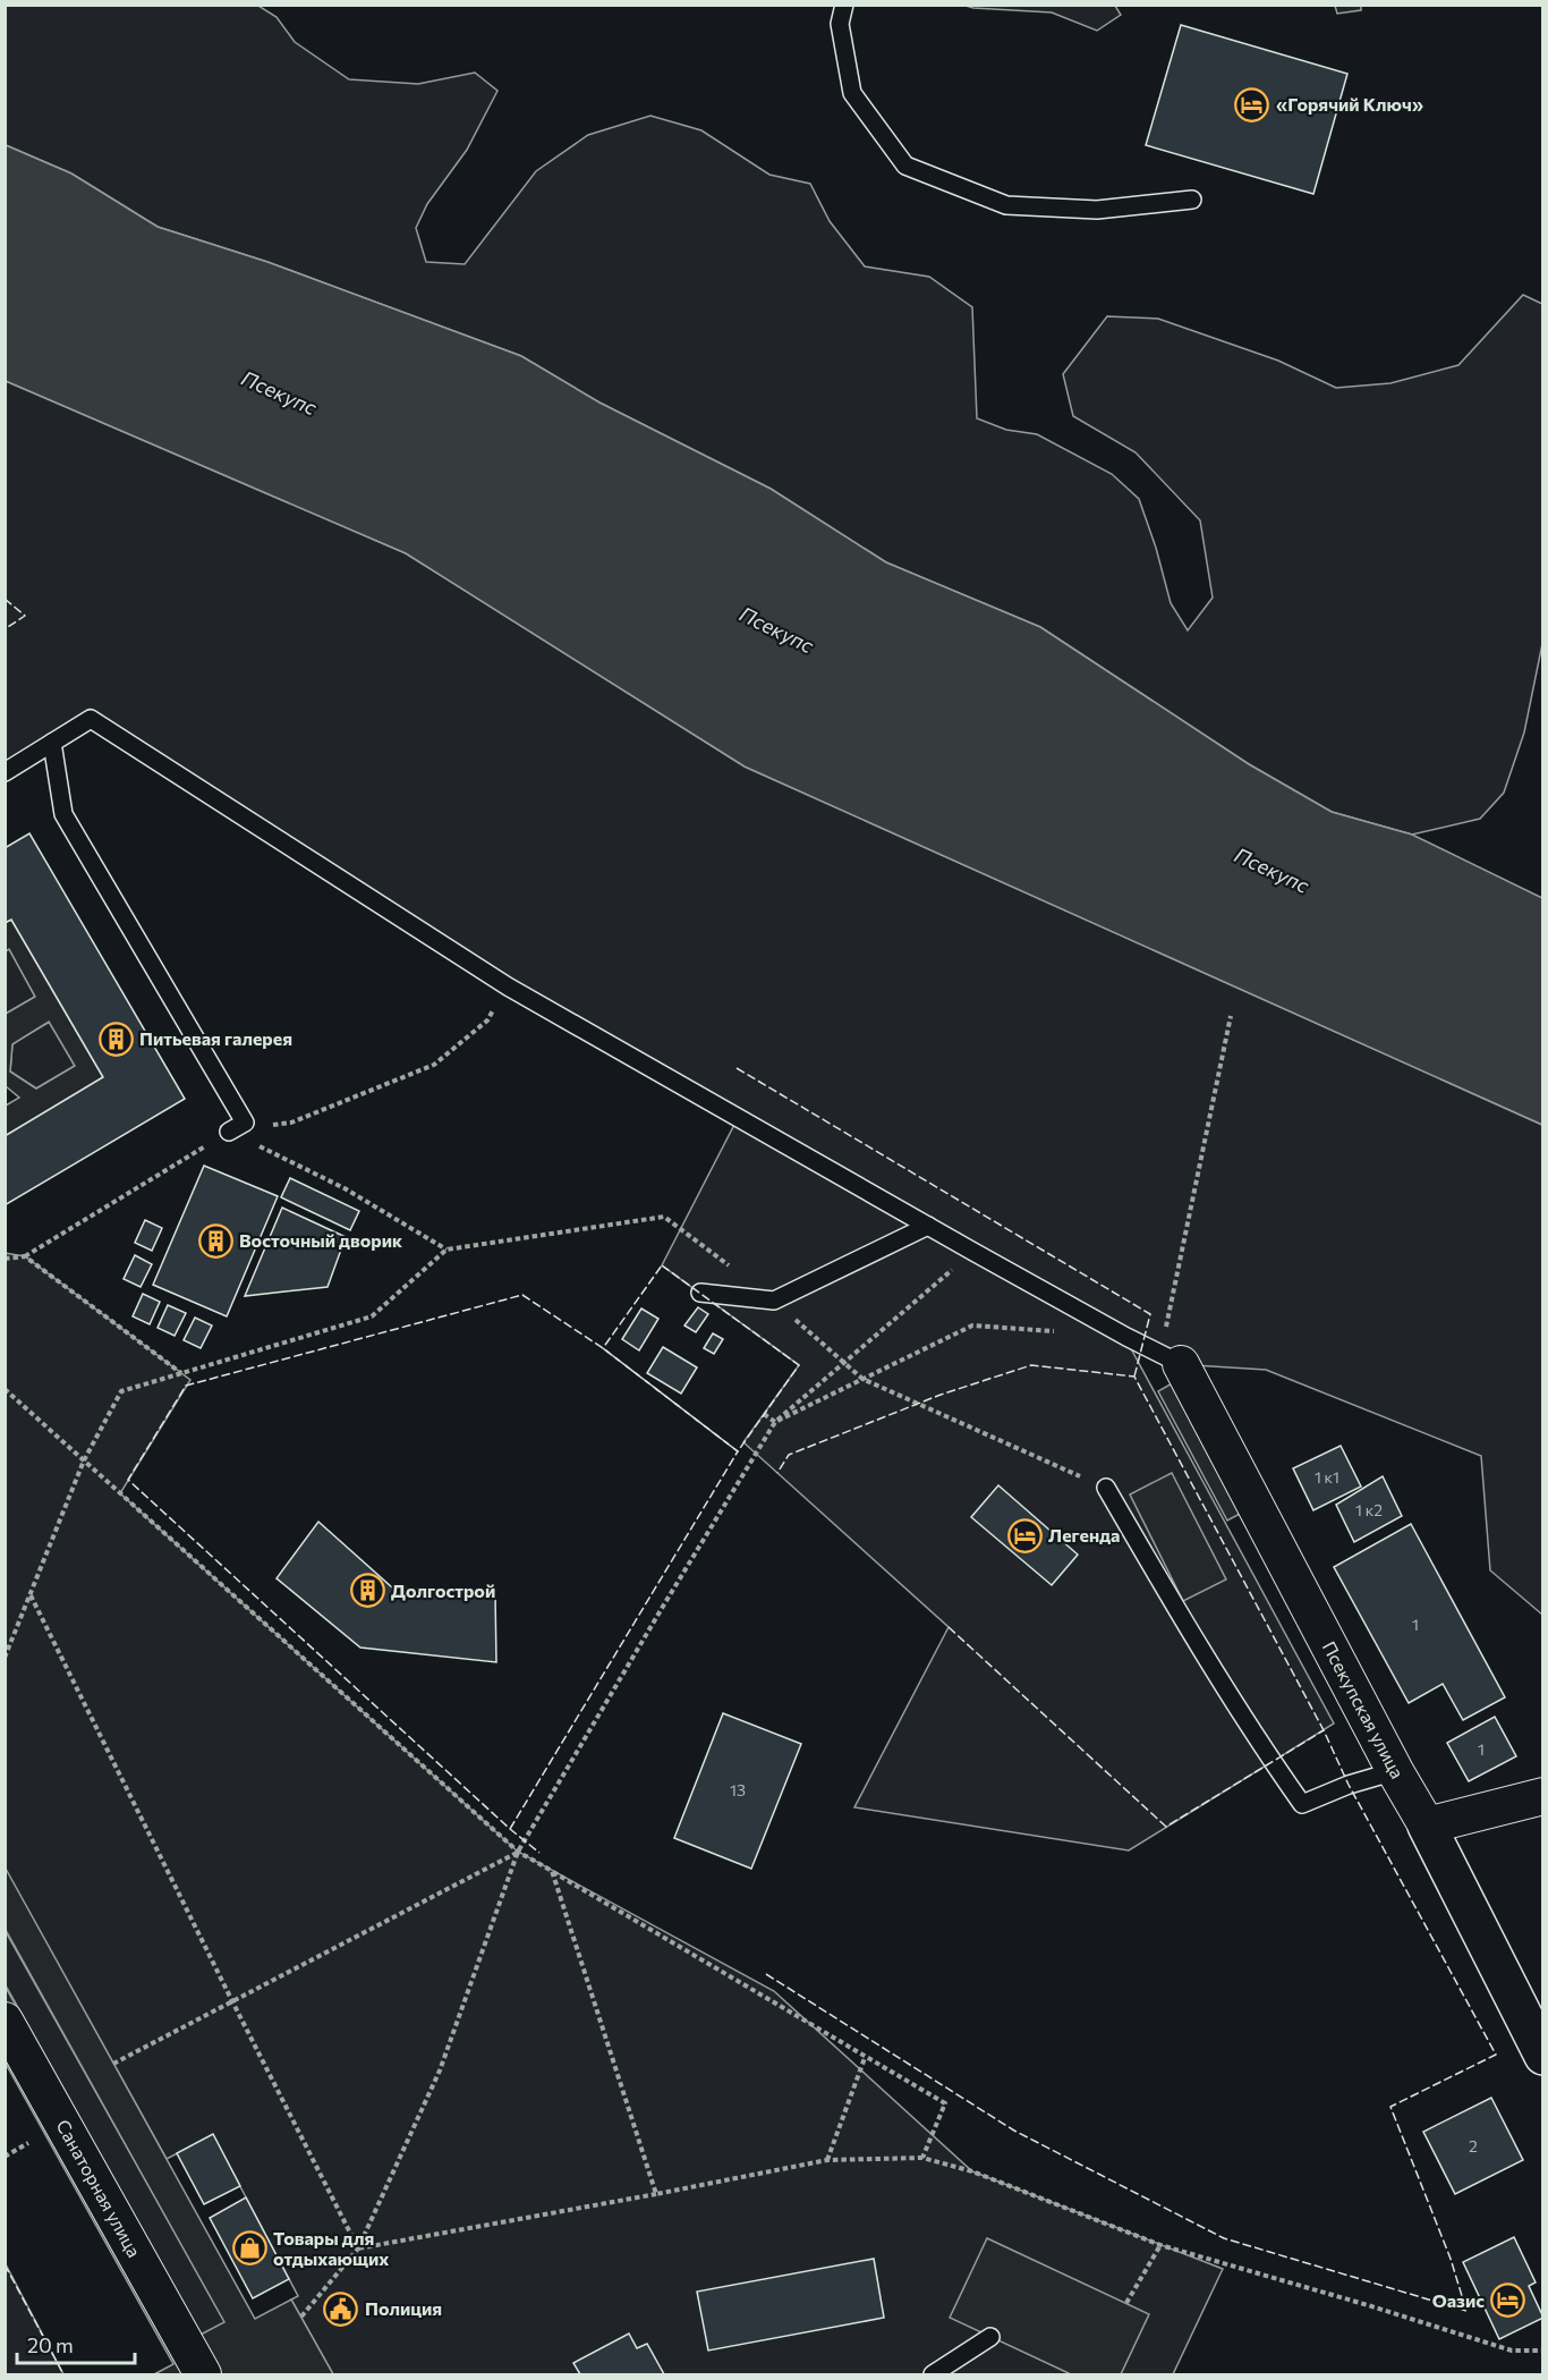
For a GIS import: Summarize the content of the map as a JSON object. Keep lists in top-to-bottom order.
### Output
{
  "streets": {
    "street": ["Псекупская улица", "Санаторная улица"]
  },
  "water": ["Псекупс"],
  "places": {
    "hotel": ["«Горячий Ключ»", "Легенда", "Оазис"],
    "building": ["Питьевая галерея", "Восточный дворик", "Долгострой"],
    "shop": ["Товары для отдыхающих"],
    "public building": ["Полиция"]
  },
  "house_numbers": [
    "1 к1",
    "1 к2",
    "1",
    "1",
    "13",
    "2"
  ],
  "scale_bar": "20 m"
}
